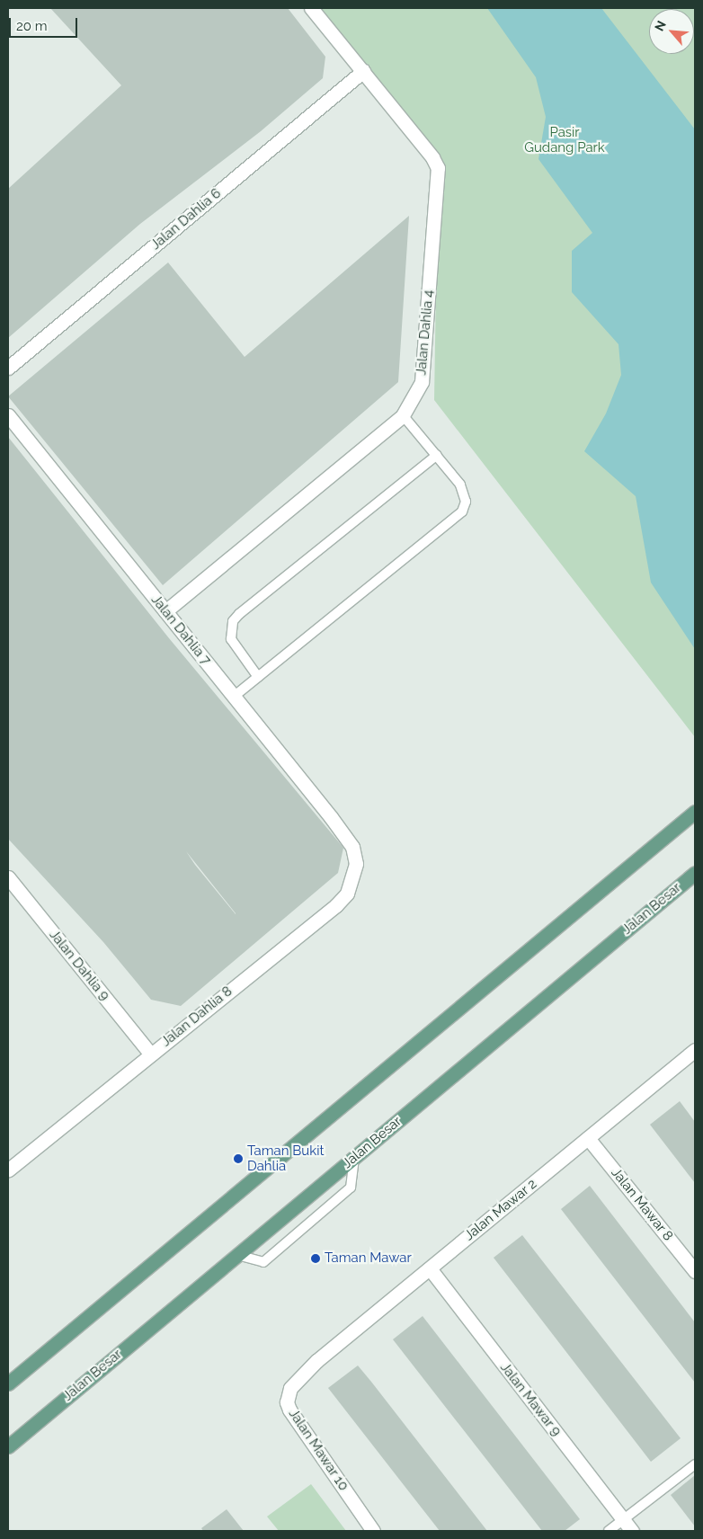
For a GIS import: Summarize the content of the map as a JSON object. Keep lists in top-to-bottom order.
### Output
{
  "streets": {
    "main road": ["Jalan Besar"],
    "street": [
      "Jalan Dahlia 6",
      "Jalan Dahlia 4",
      "Jalan Dahlia 7",
      "Jalan Dahlia 9",
      "Jalan Dahlia 8",
      "Jalan Mawar 8",
      "Jalan Mawar 2",
      "Jalan Mawar 9",
      "Jalan Mawar 10"
    ]
  },
  "crossings": [
    ["Jalan Dahlia 6", "Jalan Dahlia 4"],
    ["Jalan Dahlia 4", "Jalan Dahlia 7"],
    ["Jalan Dahlia 7", "Jalan Dahlia 8"],
    ["Jalan Dahlia 9", "Jalan Dahlia 8"],
    ["Jalan Mawar 8", "Jalan Mawar 2"],
    ["Jalan Mawar 2", "Jalan Mawar 9"],
    ["Jalan Mawar 2", "Jalan Mawar 10"]
  ],
  "parks": ["Pasir Gudang Park"],
  "places": ["Taman Bukit Dahlia", "Taman Mawar"],
  "scale_bar": "20 m",
  "north": "top left"
}
